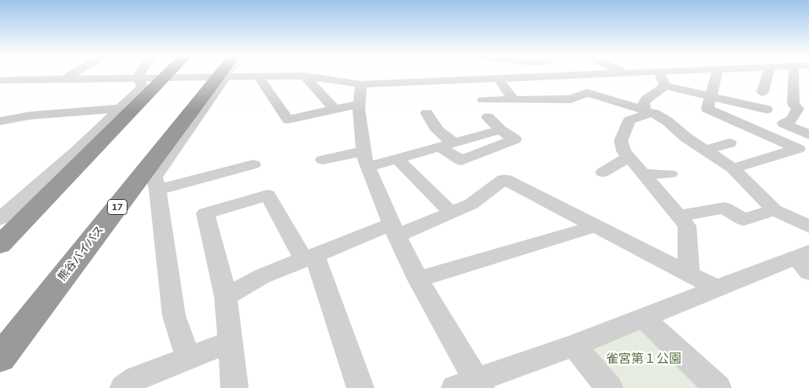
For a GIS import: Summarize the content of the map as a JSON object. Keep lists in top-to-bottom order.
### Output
{
  "streets": {
    "highway": ["17", "熊谷バイパス"]
  },
  "parks": ["雀宮第１公園"]
}
